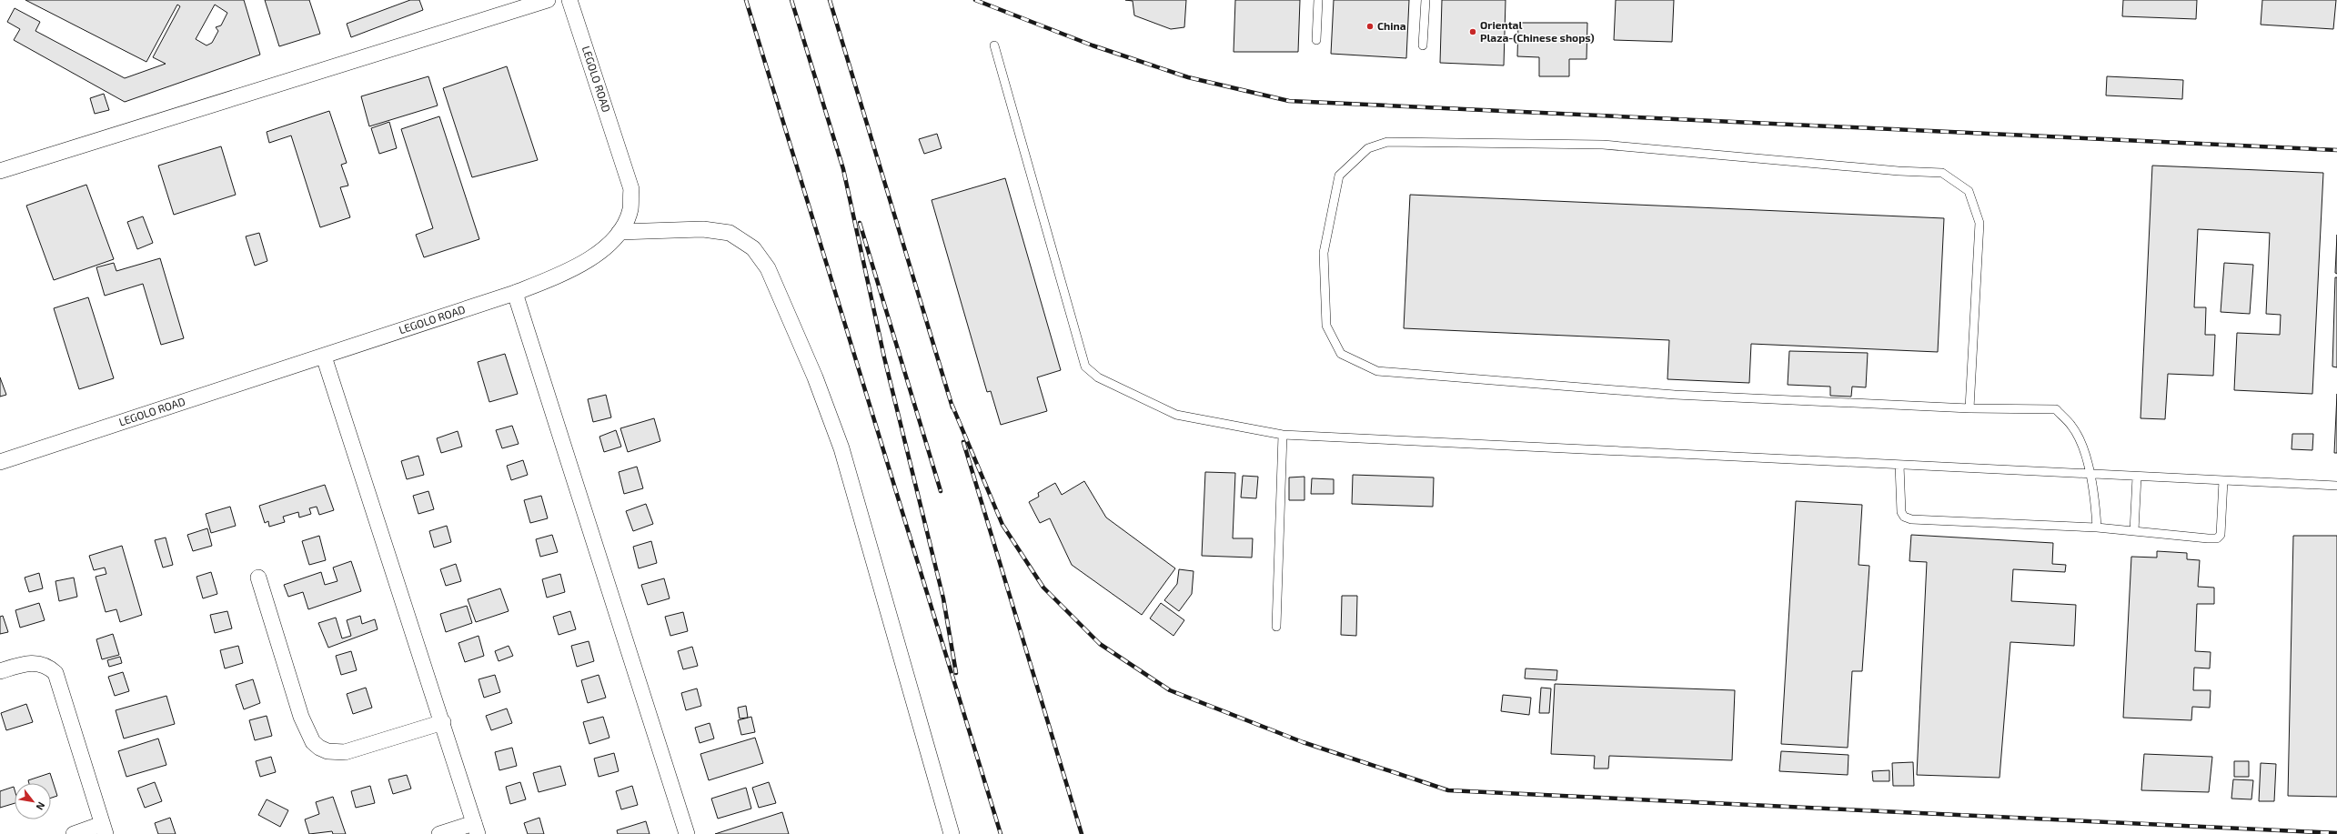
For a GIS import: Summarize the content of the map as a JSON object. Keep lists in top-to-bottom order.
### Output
{
  "streets": {
    "street": ["LEGOLO ROAD"]
  },
  "places": ["China", "Oriental Plaza-(Chinese shops)"],
  "north": "bottom right"
}
